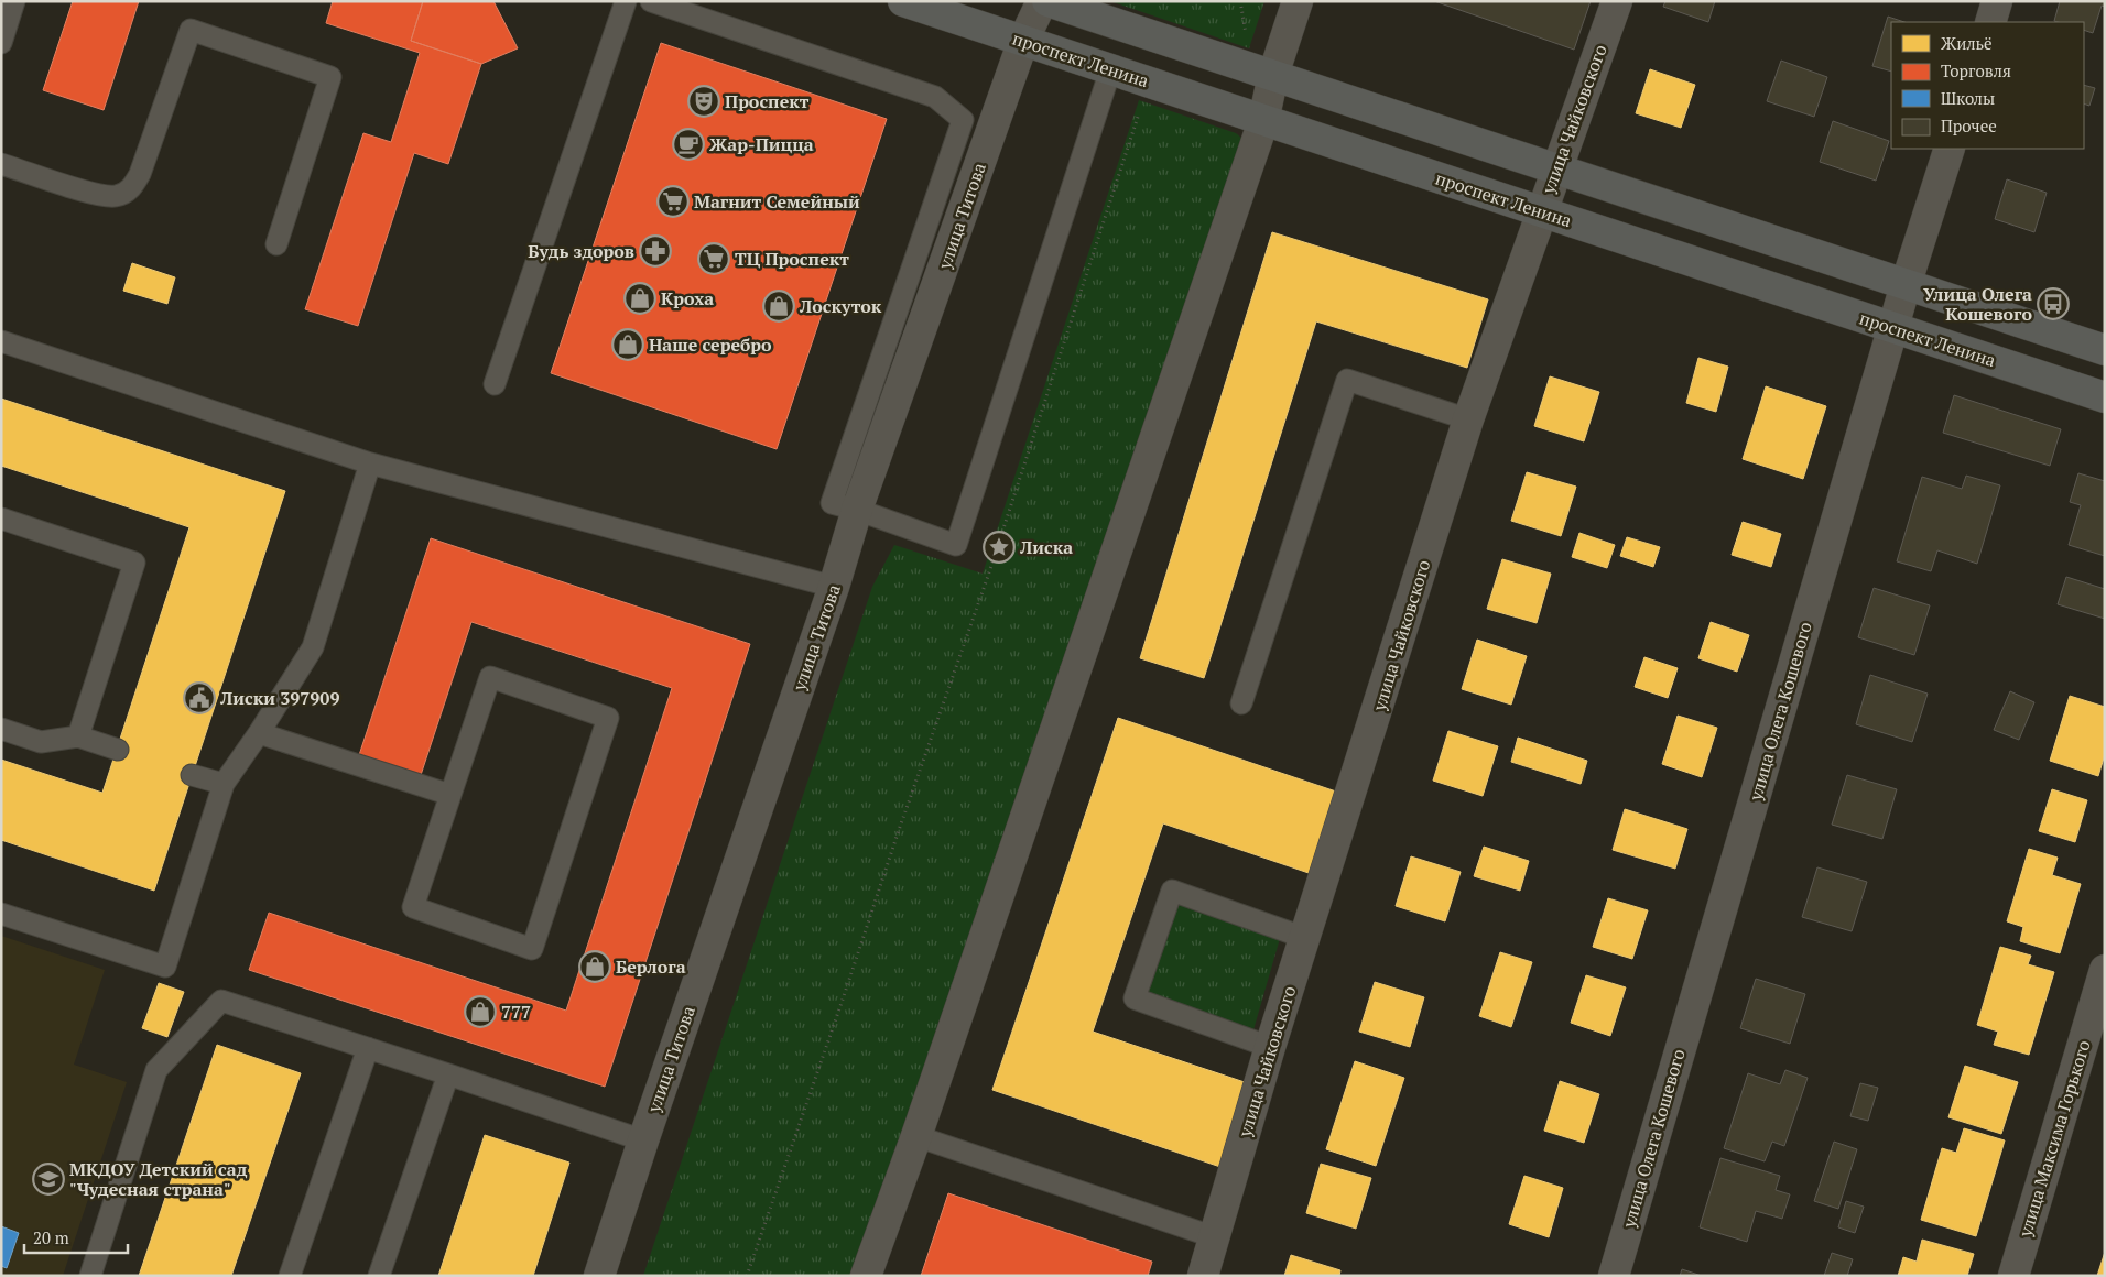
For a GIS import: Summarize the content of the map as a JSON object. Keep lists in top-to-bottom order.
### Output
{
  "streets": {
    "main road": ["проспект Ленина"],
    "street": [
      "улица Чайковского",
      "улица Титова",
      "улица Олега Кошевого",
      "улица Максима Горького"
    ]
  },
  "crossings": [
    ["проспект Ленина", "улица Чайковского"],
    ["проспект Ленина", "улица Титова"],
    ["проспект Ленина", "улица Олега Кошевого"]
  ],
  "places": {
    "theatre": ["Проспект"],
    "cafe": ["Жар-Пицца"],
    "supermarket": ["Магнит Семейный", "ТЦ Проспект"],
    "pharmacy": ["Будь здоров"],
    "shop": [
      "Кроха",
      "Лоскуток",
      "Наше серебро",
      "Берлога",
      "777"
    ],
    "bus stop": ["Улица Олега Кошевого"],
    "place": ["Лиска"],
    "public building": ["Лиски 397909"],
    "school or university": ["МКДОУ Детский сад \"Чудесная страна\""]
  },
  "legend": [
    "Жильё",
    "Торговля",
    "Школы",
    "Прочее"
  ],
  "scale_bar": "20 m"
}
